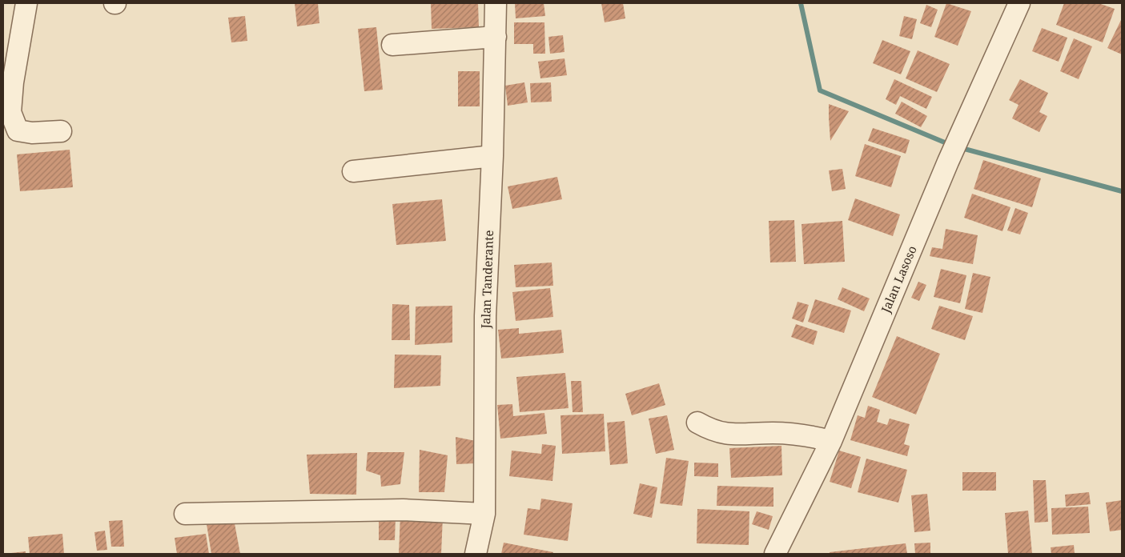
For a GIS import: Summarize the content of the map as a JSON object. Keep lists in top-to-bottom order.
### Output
{
  "streets": {
    "street": ["Jalan Tanderante", "Jalan Lasoso"]
  }
}
